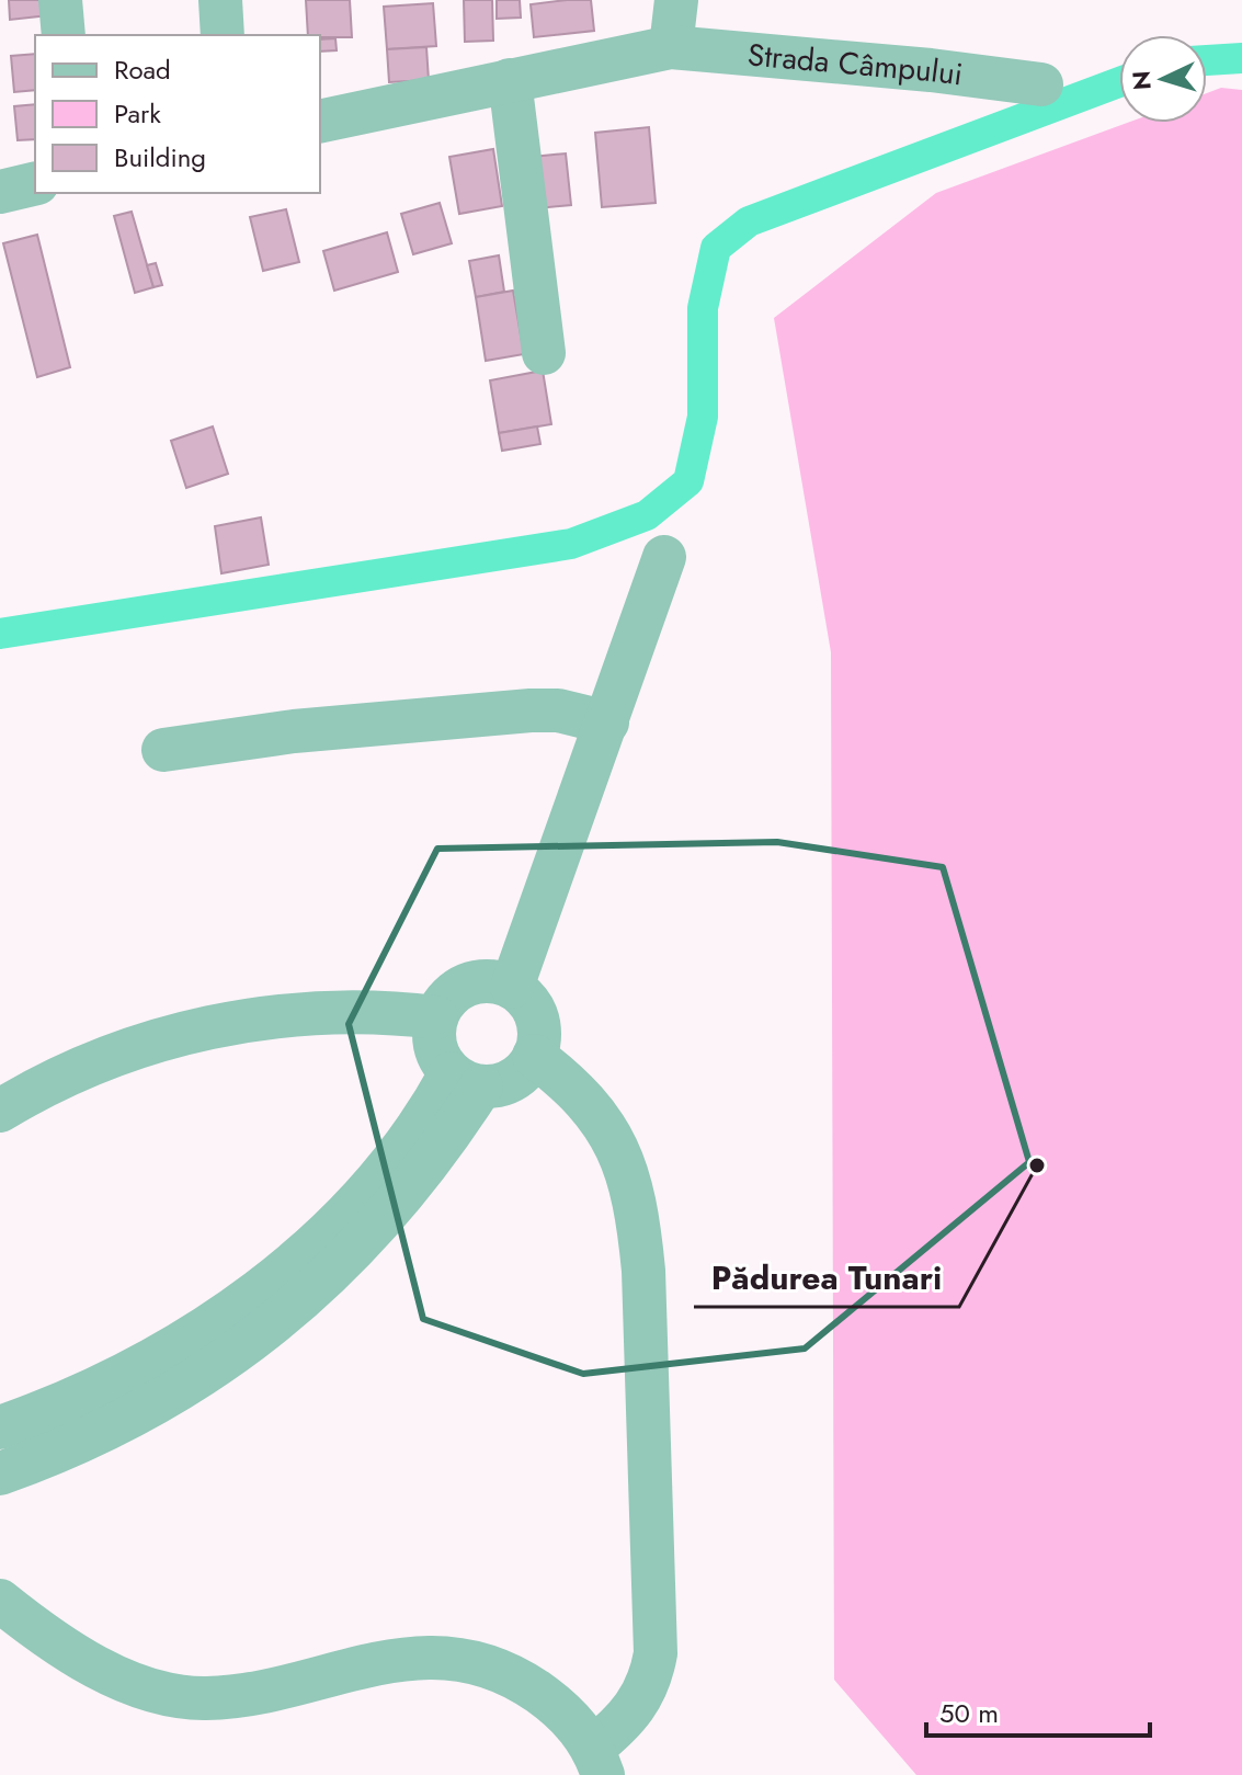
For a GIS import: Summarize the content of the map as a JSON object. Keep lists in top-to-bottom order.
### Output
{
  "streets": {
    "street": ["Strada Câmpului"]
  },
  "places": ["Pădurea Tunari"],
  "legend": ["Road", "Park", "Building"],
  "scale_bar": "50 m",
  "north": "left"
}
